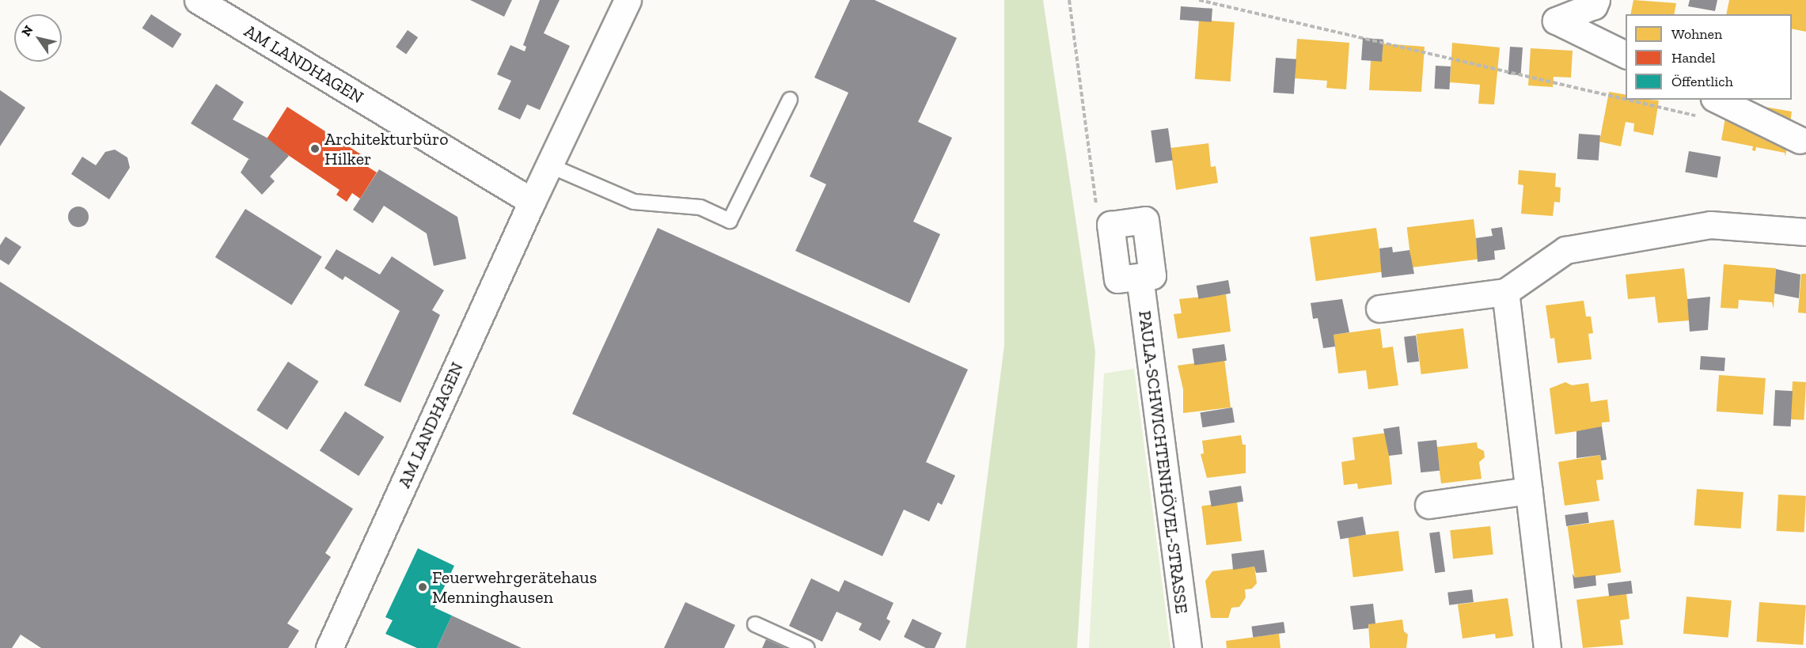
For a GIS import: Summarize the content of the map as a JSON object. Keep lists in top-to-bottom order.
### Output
{
  "streets": {
    "street": ["AM LANDHAGEN", "PAULA-SCHWICHTENHÖVEL-STRASSE"]
  },
  "places": ["Architekturbüro Hilker", "Feuerwehrgerätehaus Menninghausen"],
  "legend": ["Wohnen", "Handel", "Öffentlich"],
  "north": "top left"
}
